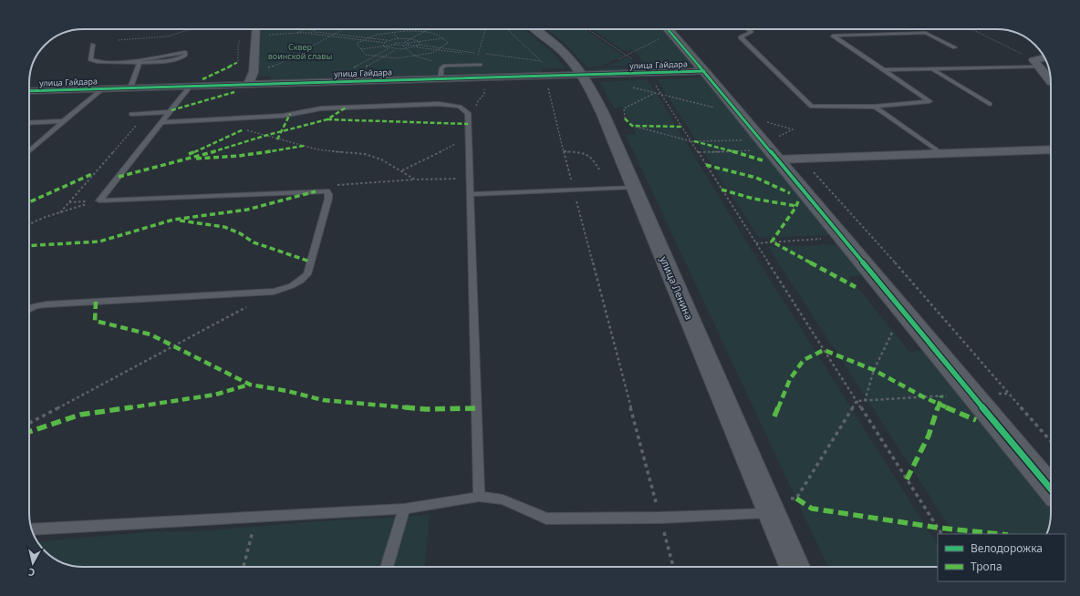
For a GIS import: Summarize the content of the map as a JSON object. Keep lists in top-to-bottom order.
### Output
{
  "streets": {
    "main road": ["улица Ленина"],
    "street": ["улица Гайдара"]
  },
  "crossings": [
    ["улица Гайдара", "улица Ленина"]
  ],
  "parks": ["Сквер воинской славы"],
  "legend": ["Велодорожка", "Тропа"],
  "north": "bottom"
}
